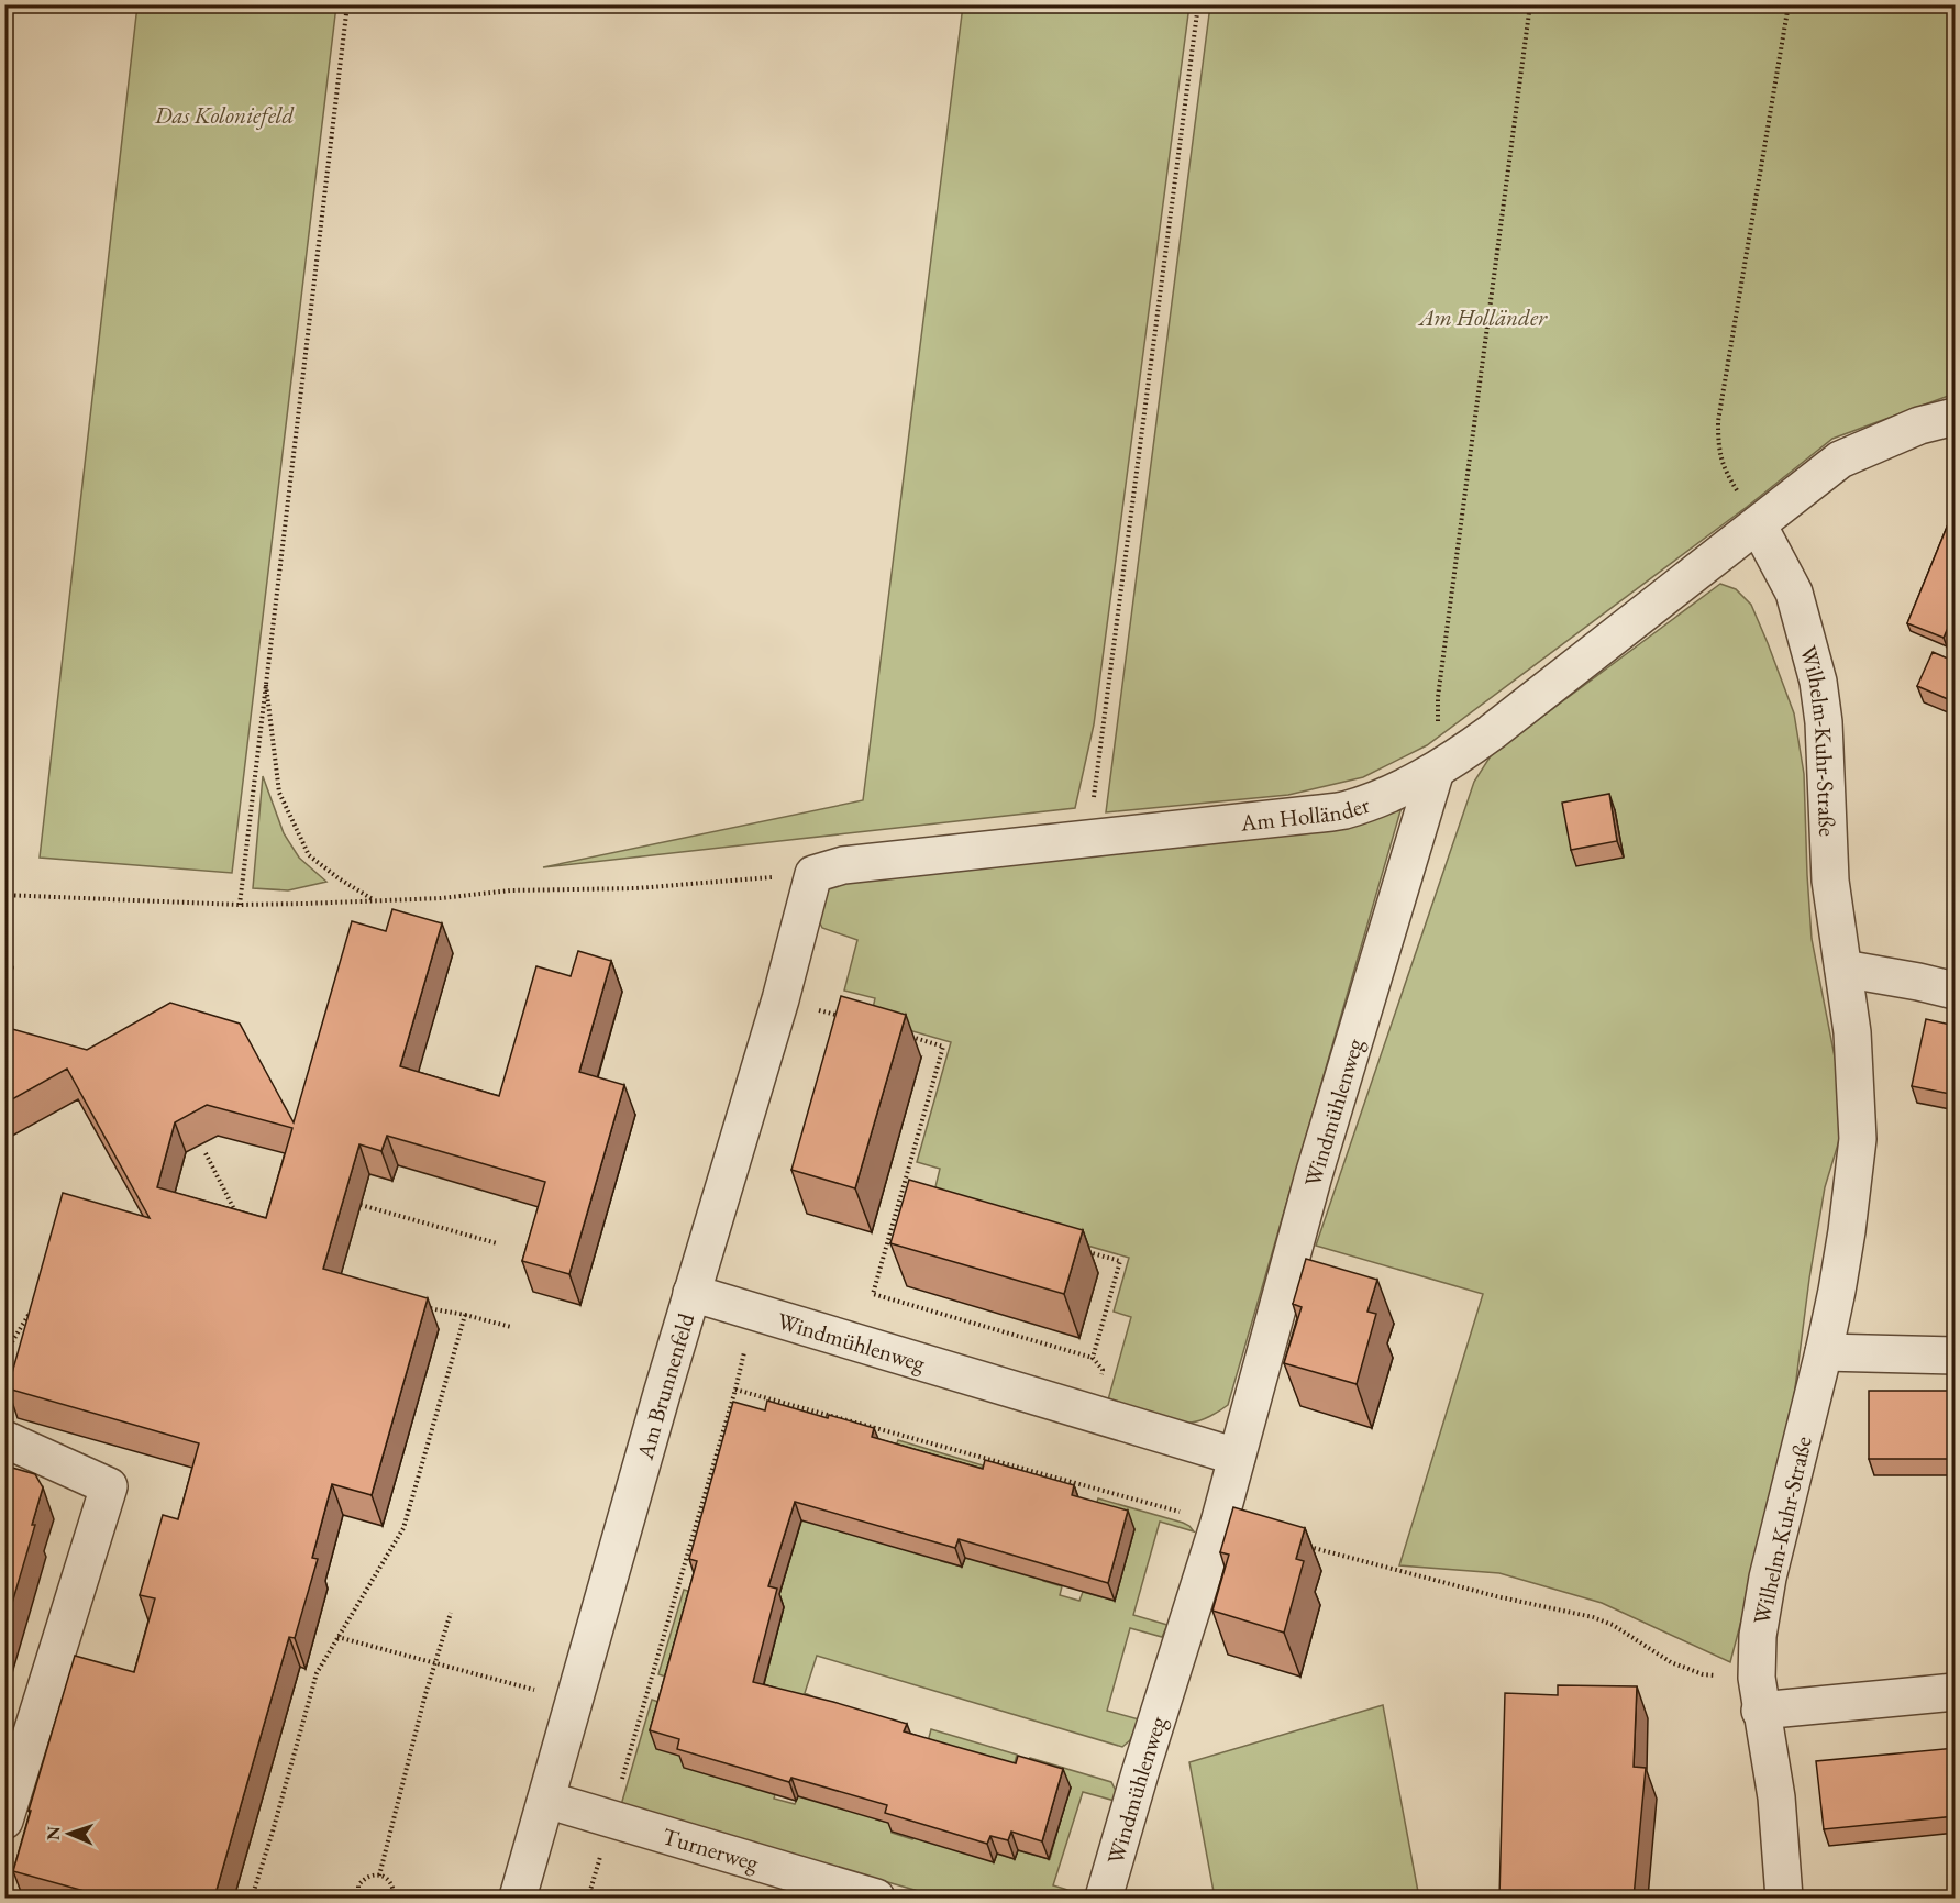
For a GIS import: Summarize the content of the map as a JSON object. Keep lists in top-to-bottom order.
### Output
{
  "streets": {
    "street": [
      "Wilhelm-Kuhr-Straße",
      "Am Holländer",
      "Windmühlenweg",
      "Am Brunnenfeld",
      "Turnerweg"
    ]
  },
  "crossings": [
    ["Wilhelm-Kuhr-Straße", "Am Holländer"],
    ["Am Holländer", "Windmühlenweg"],
    ["Am Holländer", "Am Brunnenfeld"],
    ["Windmühlenweg", "Am Brunnenfeld"],
    ["Am Brunnenfeld", "Turnerweg"]
  ],
  "parks": ["Das Koloniefeld", "Am Holländer"],
  "north": "left"
}
